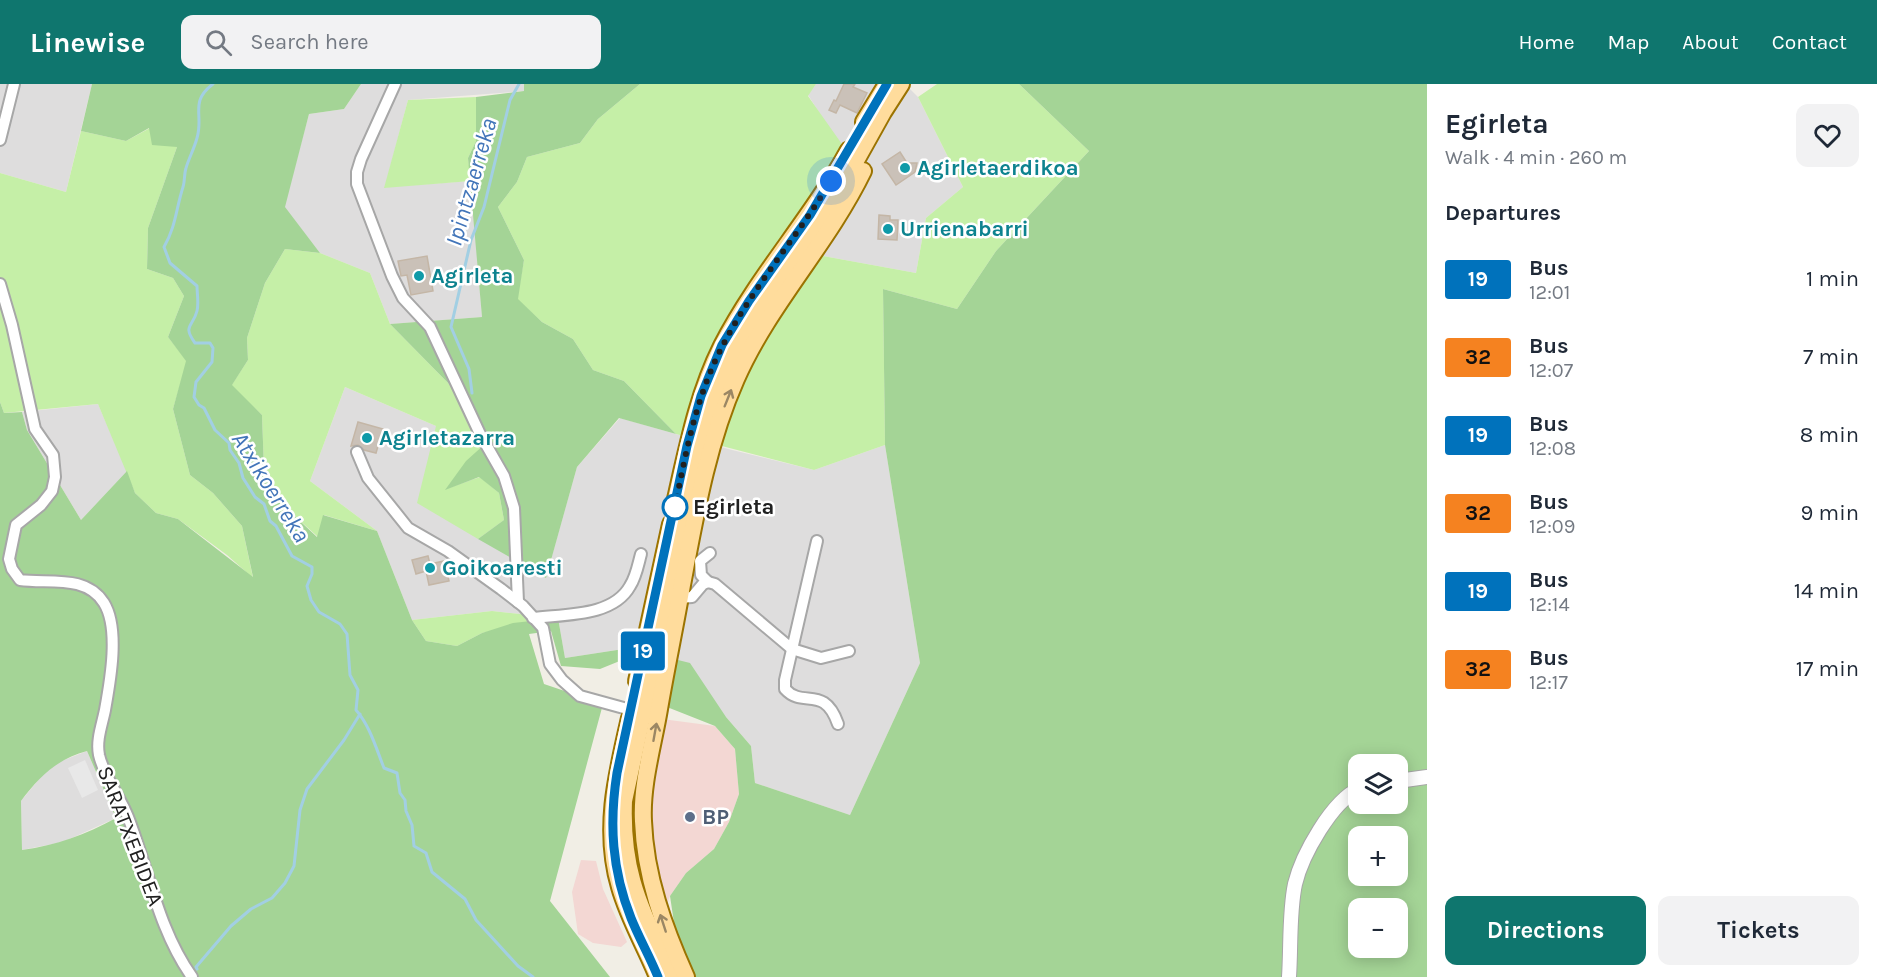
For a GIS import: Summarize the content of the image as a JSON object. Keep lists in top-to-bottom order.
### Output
{
  "streets": {
    "street": ["SARATXEBIDEA"]
  },
  "water": ["Ipintzaerreka", "Atxikoerreka"],
  "places": [
    "Agirletaerdikoa",
    "Urrienabarri",
    "Agirleta",
    "Agirletazarra",
    "Egirleta",
    "Goikoaresti",
    "BP"
  ],
  "lines": ["bus line 19"],
  "page": {
    "header": "Linewise",
    "search": "Search here",
    "nav": [
      "Home",
      "Map",
      "About",
      "Contact"
    ],
    "on_map": "19",
    "heading": [
      ["Egirleta", "Walk · 4 min · 260 m"],
      "Departures"
    ],
    "list": [
      {
        "mark": "19",
        "name": "Bus",
        "note": "12:01",
        "value": "1 min"
      },
      {
        "mark": "32",
        "name": "Bus",
        "note": "12:07",
        "value": "7 min"
      },
      {
        "mark": "19",
        "name": "Bus",
        "note": "12:08",
        "value": "8 min"
      },
      {
        "mark": "32",
        "name": "Bus",
        "note": "12:09",
        "value": "9 min"
      },
      {
        "mark": "19",
        "name": "Bus",
        "note": "12:14",
        "value": "14 min"
      },
      {
        "mark": "32",
        "name": "Bus",
        "note": "12:17",
        "value": "17 min"
      }
    ],
    "map_buttons": ["+", "−"],
    "buttons": ["Directions", "Tickets"]
  }
}
